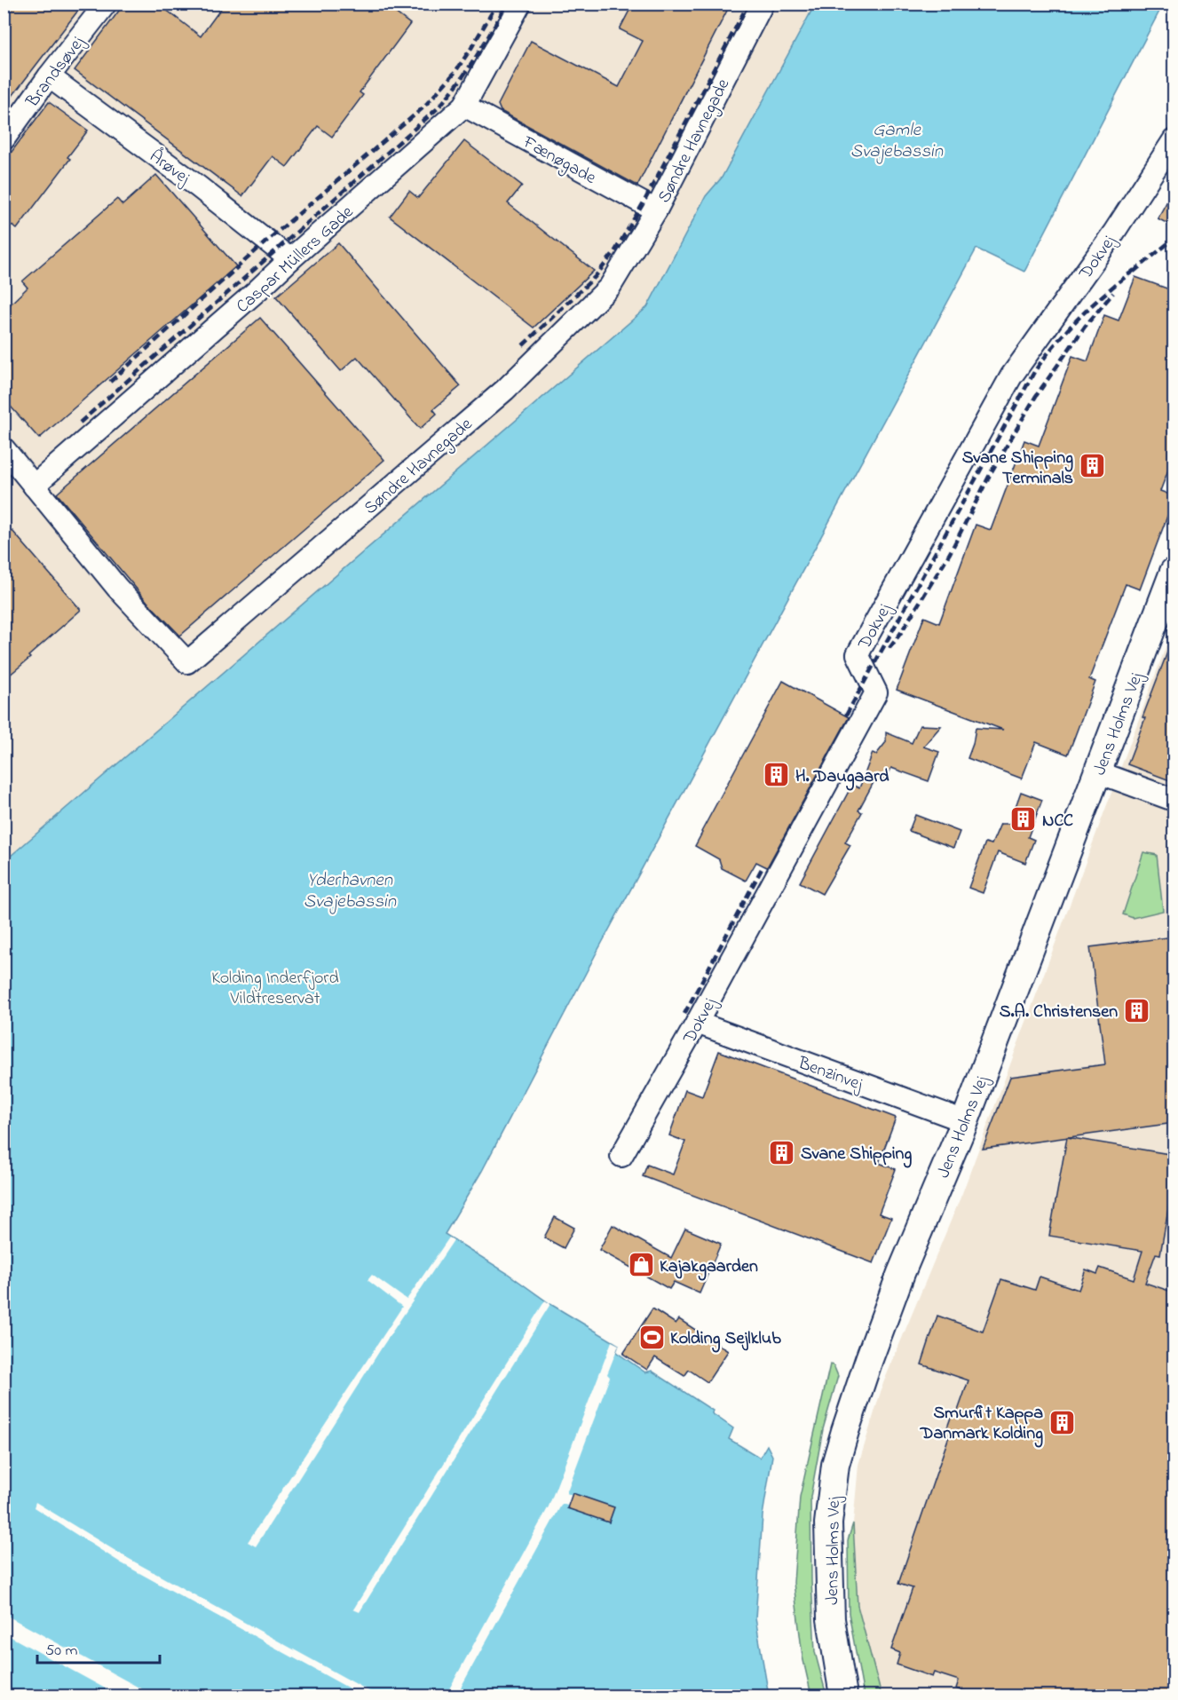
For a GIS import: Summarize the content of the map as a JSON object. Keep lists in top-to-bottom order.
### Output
{
  "streets": {
    "main road": ["Jens Holms Vej"],
    "street": [
      "Brandsøvej",
      "Søndre Havnegade",
      "Fænøgade",
      "Årøvej",
      "Dokvej",
      "Caspar Müllers Gade",
      "Benzinvej"
    ]
  },
  "crossings": [
    ["Brandsøvej", "Årøvej"],
    ["Søndre Havnegade", "Fænøgade"],
    ["Søndre Havnegade", "Caspar Müllers Gade"],
    ["Fænøgade", "Caspar Müllers Gade"],
    ["Årøvej", "Caspar Müllers Gade"],
    ["Dokvej", "Benzinvej"],
    ["Jens Holms Vej", "Benzinvej"]
  ],
  "water": ["Gamle Svajebassin", "Yderhavnen Svajebassin"],
  "parks": ["Kolding Inderfjord Vildtreservat"],
  "places": {
    "building": [
      "Svane Shipping Terminals",
      "H. Daugaard",
      "NCC",
      "S.A. Christensen",
      "Svane Shipping",
      "Smurfit Kappa Danmark Kolding"
    ],
    "shop": ["Kajakgaarden"],
    "sports": ["Kolding Sejlklub"]
  },
  "scale_bar": "50 m"
}
